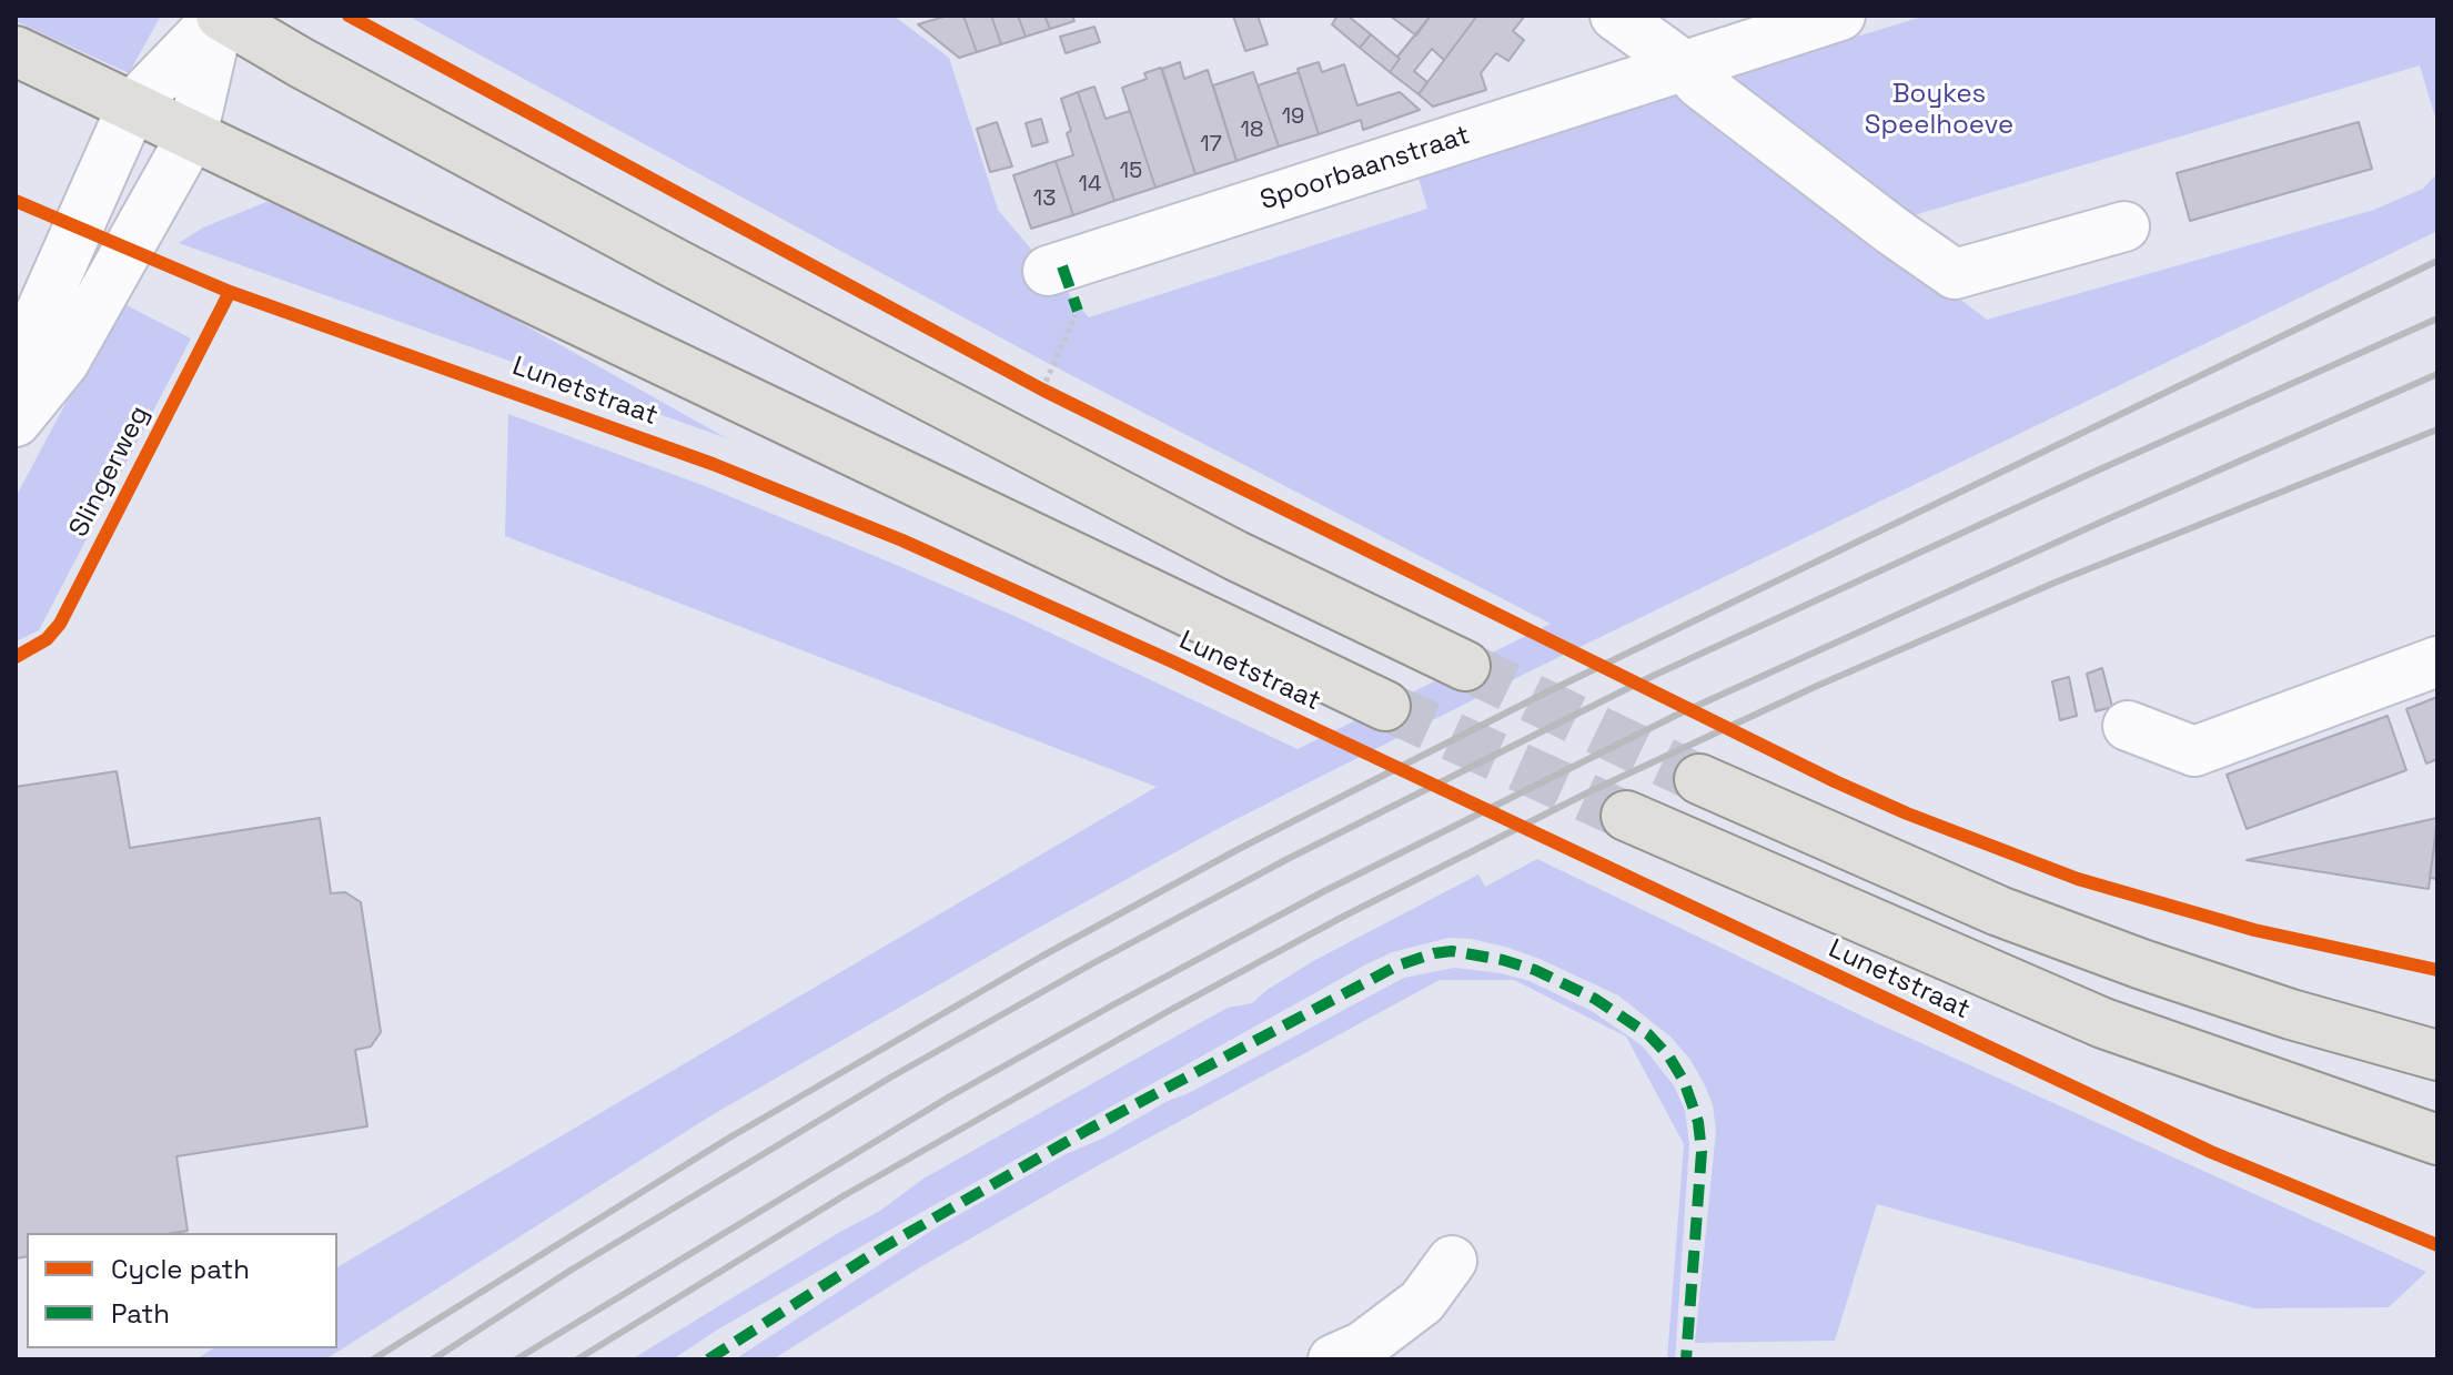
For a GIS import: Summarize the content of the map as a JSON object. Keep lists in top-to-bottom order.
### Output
{
  "streets": {
    "main road": ["Lunetstraat"],
    "street": ["Spoorbaanstraat"],
    "cycle path": ["Slingerweg"]
  },
  "parks": ["Boykes Speelhoeve"],
  "house_numbers": [
    "19",
    "18",
    "17",
    "15",
    "14",
    "13"
  ],
  "legend": ["Cycle path", "Path"]
}
